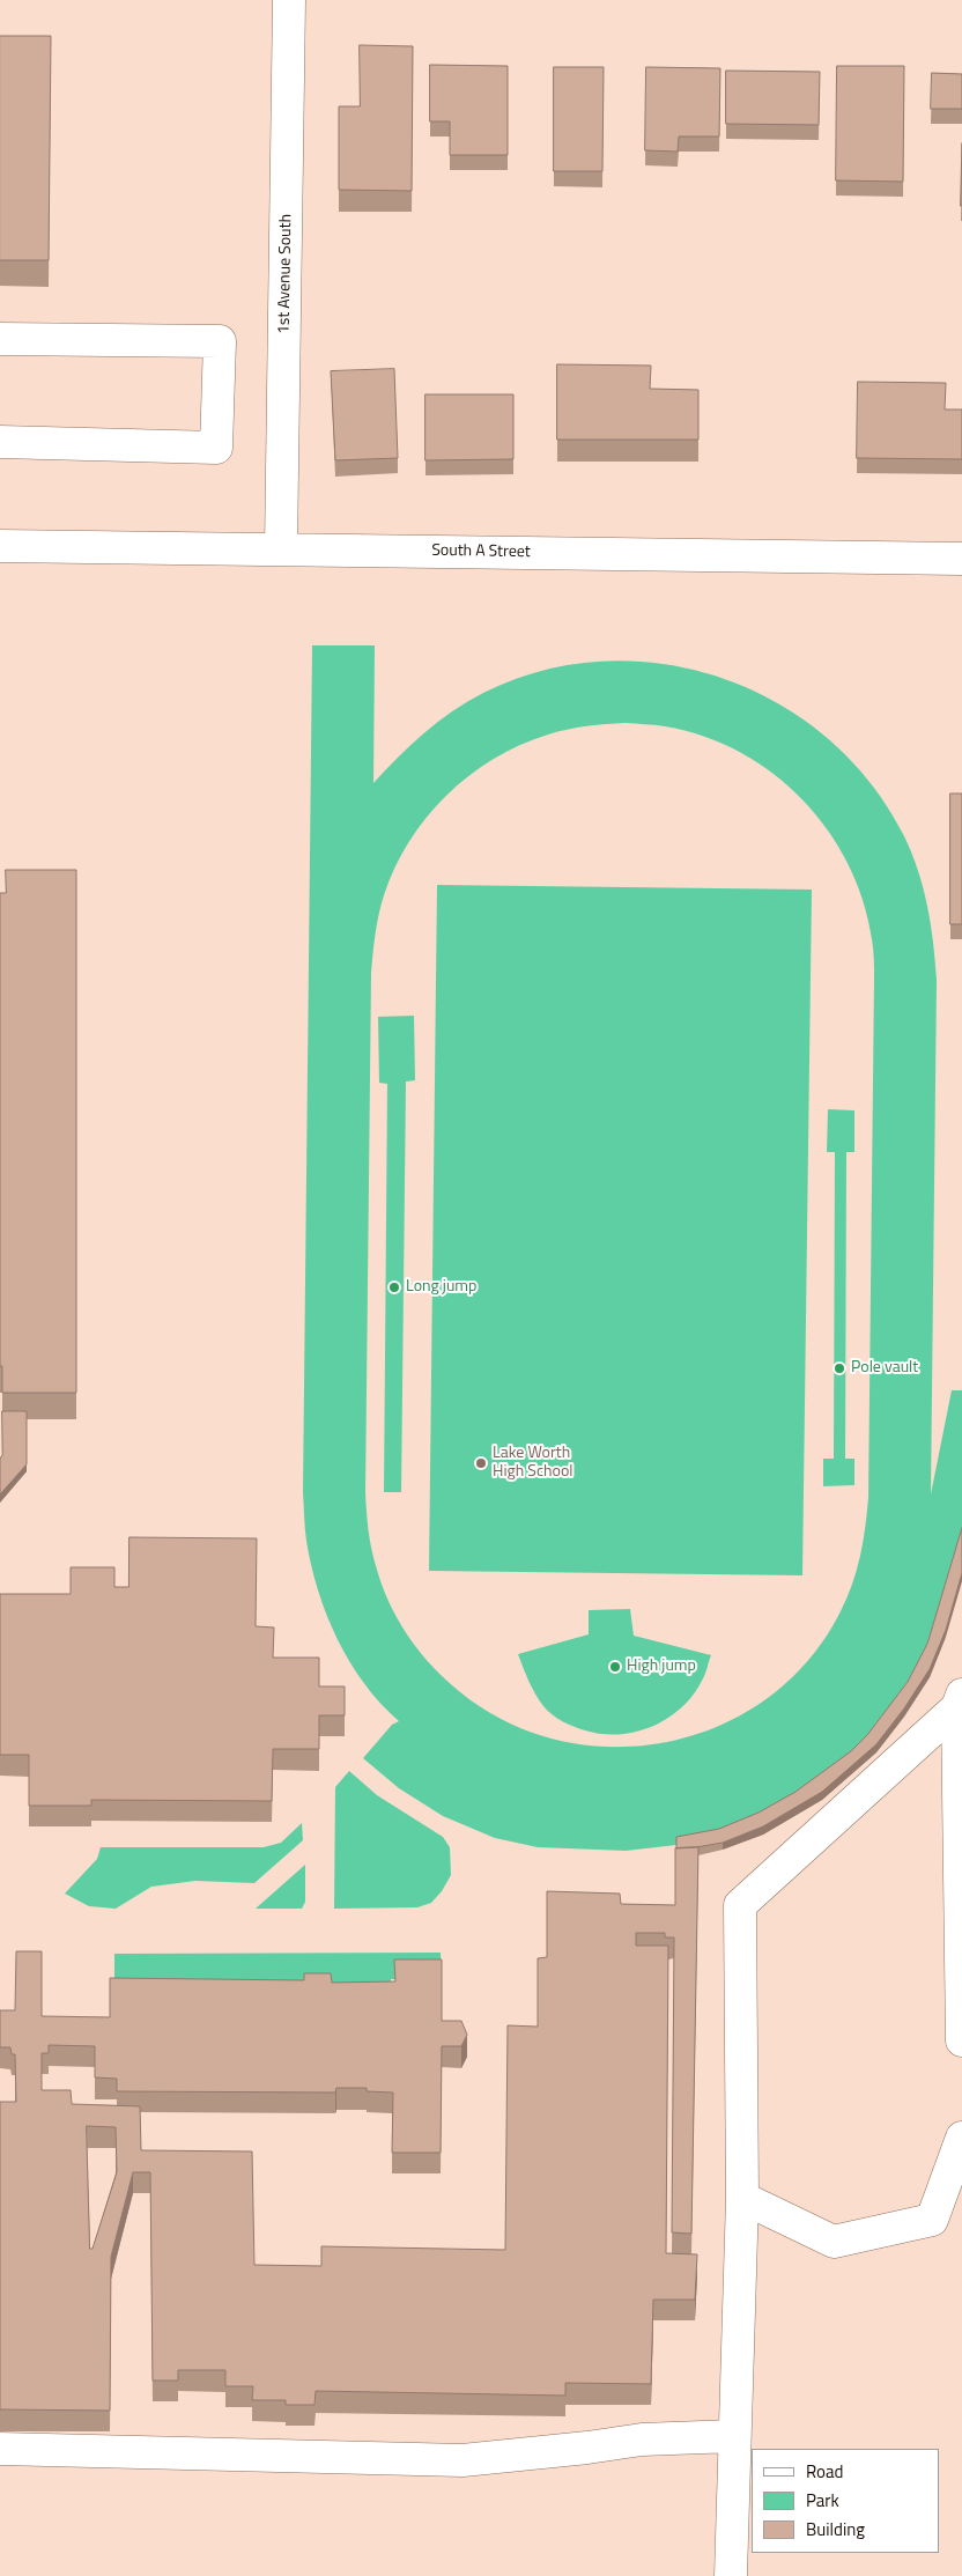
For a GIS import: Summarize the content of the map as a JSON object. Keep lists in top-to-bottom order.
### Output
{
  "streets": {
    "street": ["1st Avenue South", "South A Street"]
  },
  "crossings": [
    ["1st Avenue South", "South A Street"]
  ],
  "places": [
    "Long jump",
    "Pole vault",
    "Lake Worth High School",
    "High jump"
  ],
  "legend": ["Road", "Park", "Building"]
}
